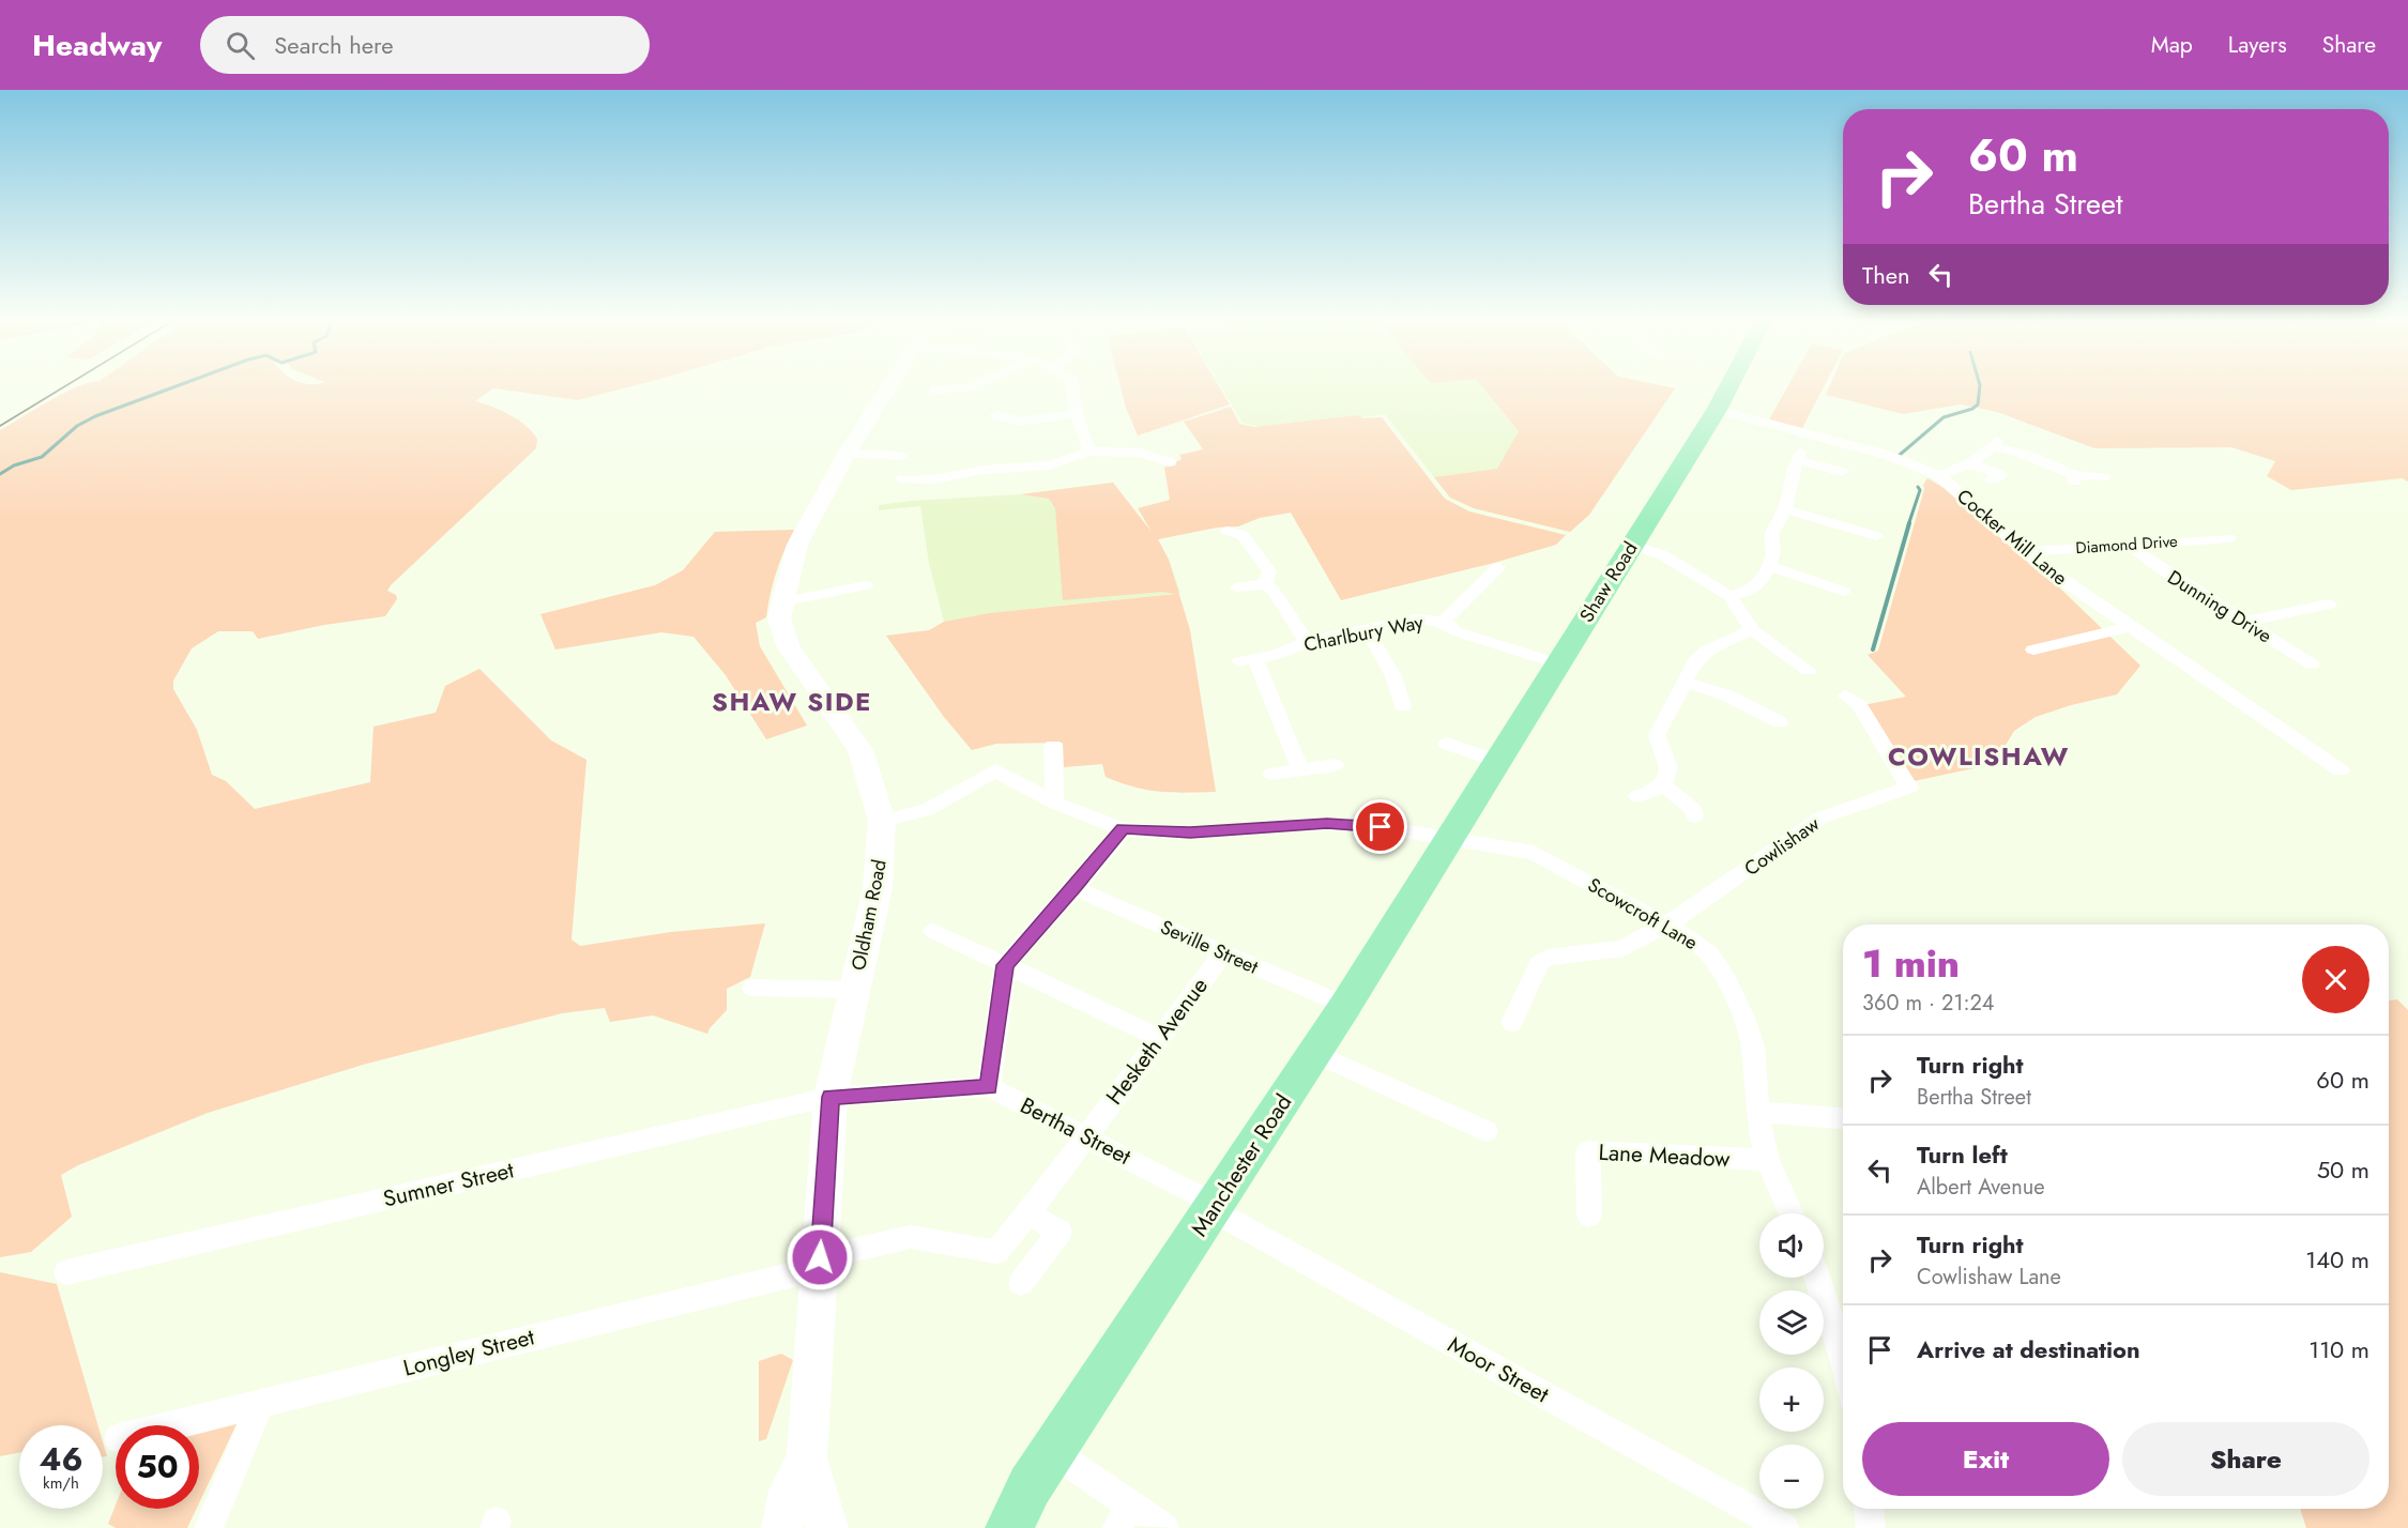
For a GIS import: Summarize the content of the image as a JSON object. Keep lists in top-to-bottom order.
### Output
{
  "streets": {
    "main road": ["Shaw Road", "Oldham Road", "Manchester Road"],
    "street": [
      "Cocker Mill Lane",
      "Diamond Drive",
      "Dunning Drive",
      "Charlbury Way",
      "Cowlishaw",
      "Scowcroft Lane",
      "Seville Street",
      "Hesketh Avenue",
      "Bertha Street",
      "Lane Meadow",
      "Sumner Street",
      "Longley Street",
      "Moor Street"
    ]
  },
  "crossings": [
    ["Cocker Mill Lane", "Diamond Drive"],
    ["Cocker Mill Lane", "Shaw Road"],
    ["Diamond Drive", "Dunning Drive"],
    ["Shaw Road", "Charlbury Way"],
    ["Shaw Road", "Scowcroft Lane"],
    ["Shaw Road", "Manchester Road"],
    ["Cowlishaw", "Scowcroft Lane"],
    ["Scowcroft Lane", "Oldham Road"],
    ["Scowcroft Lane", "Lane Meadow"],
    ["Scowcroft Lane", "Manchester Road"],
    ["Oldham Road", "Sumner Street"],
    ["Oldham Road", "Longley Street"],
    ["Seville Street", "Hesketh Avenue"],
    ["Seville Street", "Manchester Road"],
    ["Hesketh Avenue", "Bertha Street"],
    ["Hesketh Avenue", "Longley Street"],
    ["Bertha Street", "Manchester Road"],
    ["Bertha Street", "Moor Street"],
    ["Manchester Road", "Moor Street"]
  ],
  "districts": ["SHAW SIDE", "COWLISHAW"],
  "page": {
    "header": "Headway",
    "search": "Search here",
    "nav": ["Map", "Layers", "Share"],
    "turn": ["60 m", "Bertha Street"],
    "then": "Then",
    "heading": ["1 min", "360 m · 21:24"],
    "list": [
      {
        "name": "Turn right",
        "note": "Bertha Street",
        "value": "60 m"
      },
      {
        "name": "Turn left",
        "note": "Albert Avenue",
        "value": "50 m"
      },
      {
        "name": "Turn right",
        "note": "Cowlishaw Lane",
        "value": "140 m"
      },
      {
        "name": "Arrive at destination",
        "value": "110 m"
      }
    ],
    "map_buttons": ["+", "−"],
    "buttons": ["Exit", "Share"],
    "speed": "46 km/h",
    "limit": "50"
  }
}
